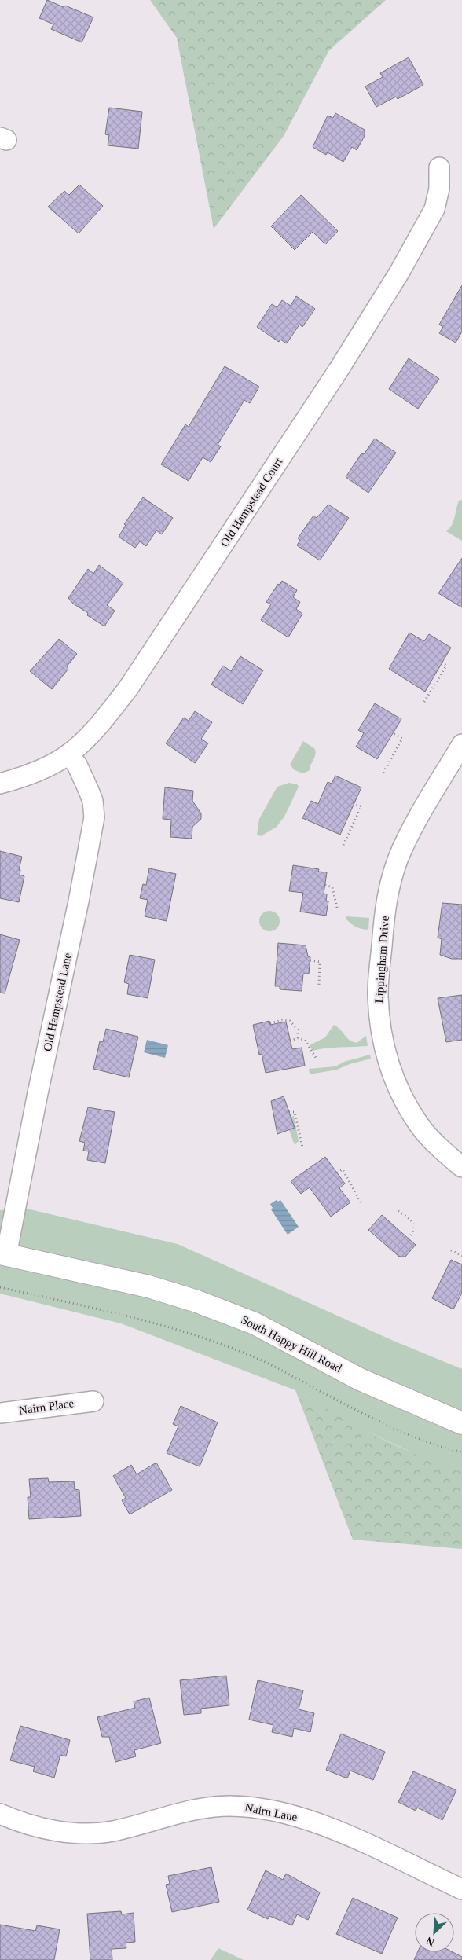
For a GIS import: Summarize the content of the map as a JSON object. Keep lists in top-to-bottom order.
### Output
{
  "streets": {
    "street": [
      "Old Hampstead Court",
      "Lippingham Drive",
      "Old Hampstead Lane",
      "South Happy Hill Road",
      "Nairn Place",
      "Nairn Lane"
    ]
  },
  "crossings": [
    ["Old Hampstead Court", "Old Hampstead Lane"],
    ["Old Hampstead Lane", "South Happy Hill Road"]
  ],
  "north": "bottom left"
}
